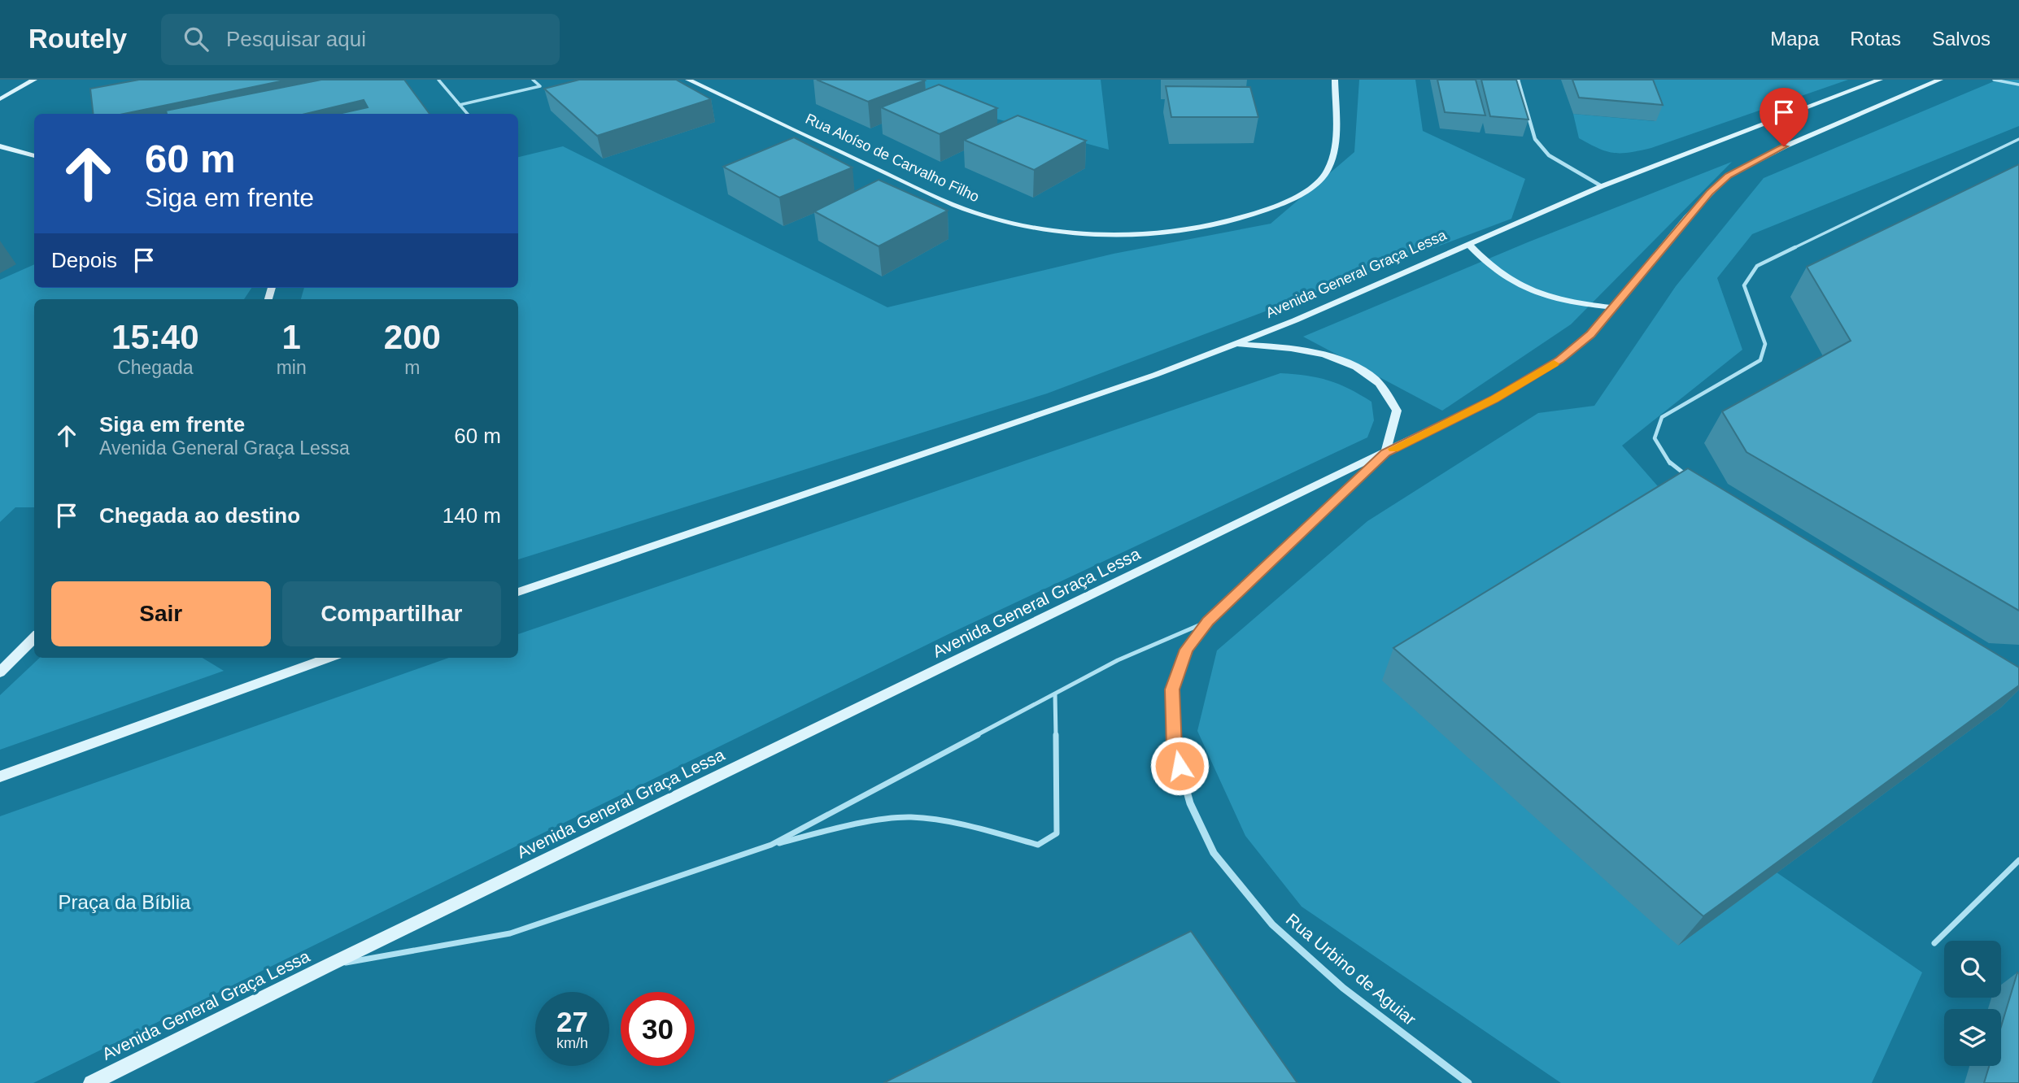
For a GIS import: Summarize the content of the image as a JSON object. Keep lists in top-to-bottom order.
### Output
{
  "streets": {
    "main road": ["Rua Aloíso de Carvalho Filho", "Avenida General Graça Lessa"],
    "street": ["Rua Urbino de Aguiar"]
  },
  "crossings": [
    ["Avenida General Graça Lessa", "Rua Urbino de Aguiar"]
  ],
  "parks": ["Praça da Bíblia"],
  "page": {
    "header": "Routely",
    "search": "Pesquisar aqui",
    "nav": ["Mapa", "Rotas", "Salvos"],
    "turn": ["60 m", "Siga em frente"],
    "then": "Depois",
    "eta": [
      "15:40",
      "Chegada",
      "1",
      "min",
      "200",
      "m"
    ],
    "list": [
      {
        "name": "Siga em frente",
        "note": "Avenida General Graça Lessa",
        "value": "60 m"
      },
      {
        "name": "Chegada ao destino",
        "value": "140 m"
      }
    ],
    "buttons": ["Sair", "Compartilhar"],
    "speed": "27 km/h",
    "limit": "30"
  }
}
